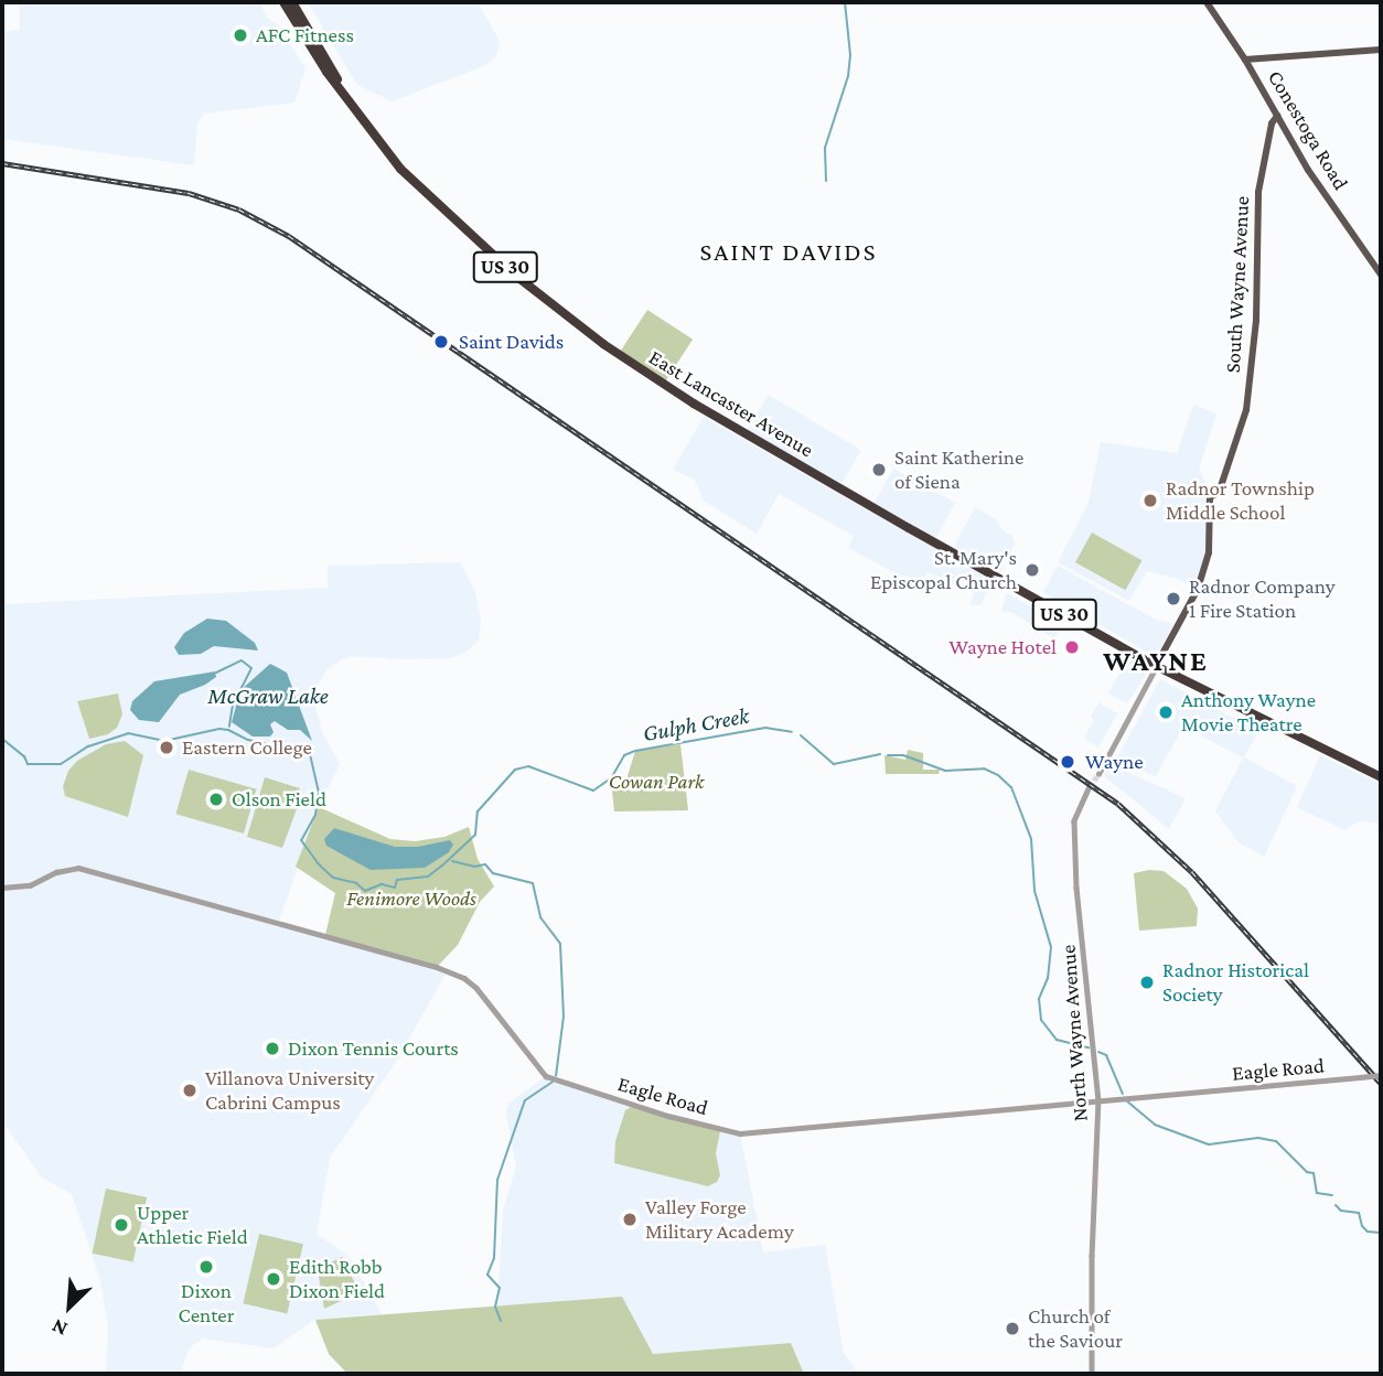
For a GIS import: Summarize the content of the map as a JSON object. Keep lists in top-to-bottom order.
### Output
{
  "streets": {
    "highway": ["US 30", "East Lancaster Avenue"],
    "main road": ["Conestoga Road", "South Wayne Avenue"],
    "street": ["North Wayne Avenue", "Eagle Road"]
  },
  "crossings": [
    ["Conestoga Road", "South Wayne Avenue"],
    ["US 30", "South Wayne Avenue"],
    ["US 30", "East Lancaster Avenue"],
    ["South Wayne Avenue", "East Lancaster Avenue"],
    ["North Wayne Avenue", "Eagle Road"]
  ],
  "districts": ["SAINT DAVIDS", "WAYNE"],
  "water": ["McGraw Lake", "Gulph Creek"],
  "parks": ["Cowan Park", "Fenimore Woods"],
  "places": [
    "AFC Fitness",
    "Saint Davids",
    "Saint Katherine of Siena",
    "Radnor Township Middle School",
    "St. Mary's Episcopal Church",
    "Radnor Company 1 Fire Station",
    "Wayne Hotel",
    "Anthony Wayne Movie Theatre",
    "Eastern College",
    "Wayne",
    "Olson Field",
    "Radnor Historical Society",
    "Dixon Tennis Courts",
    "Villanova University Cabrini Campus",
    "Valley Forge Military Academy",
    "Upper Athletic Field",
    "Dixon Center",
    "Edith Robb Dixon Field",
    "Church of the Saviour"
  ],
  "north": "bottom left"
}
